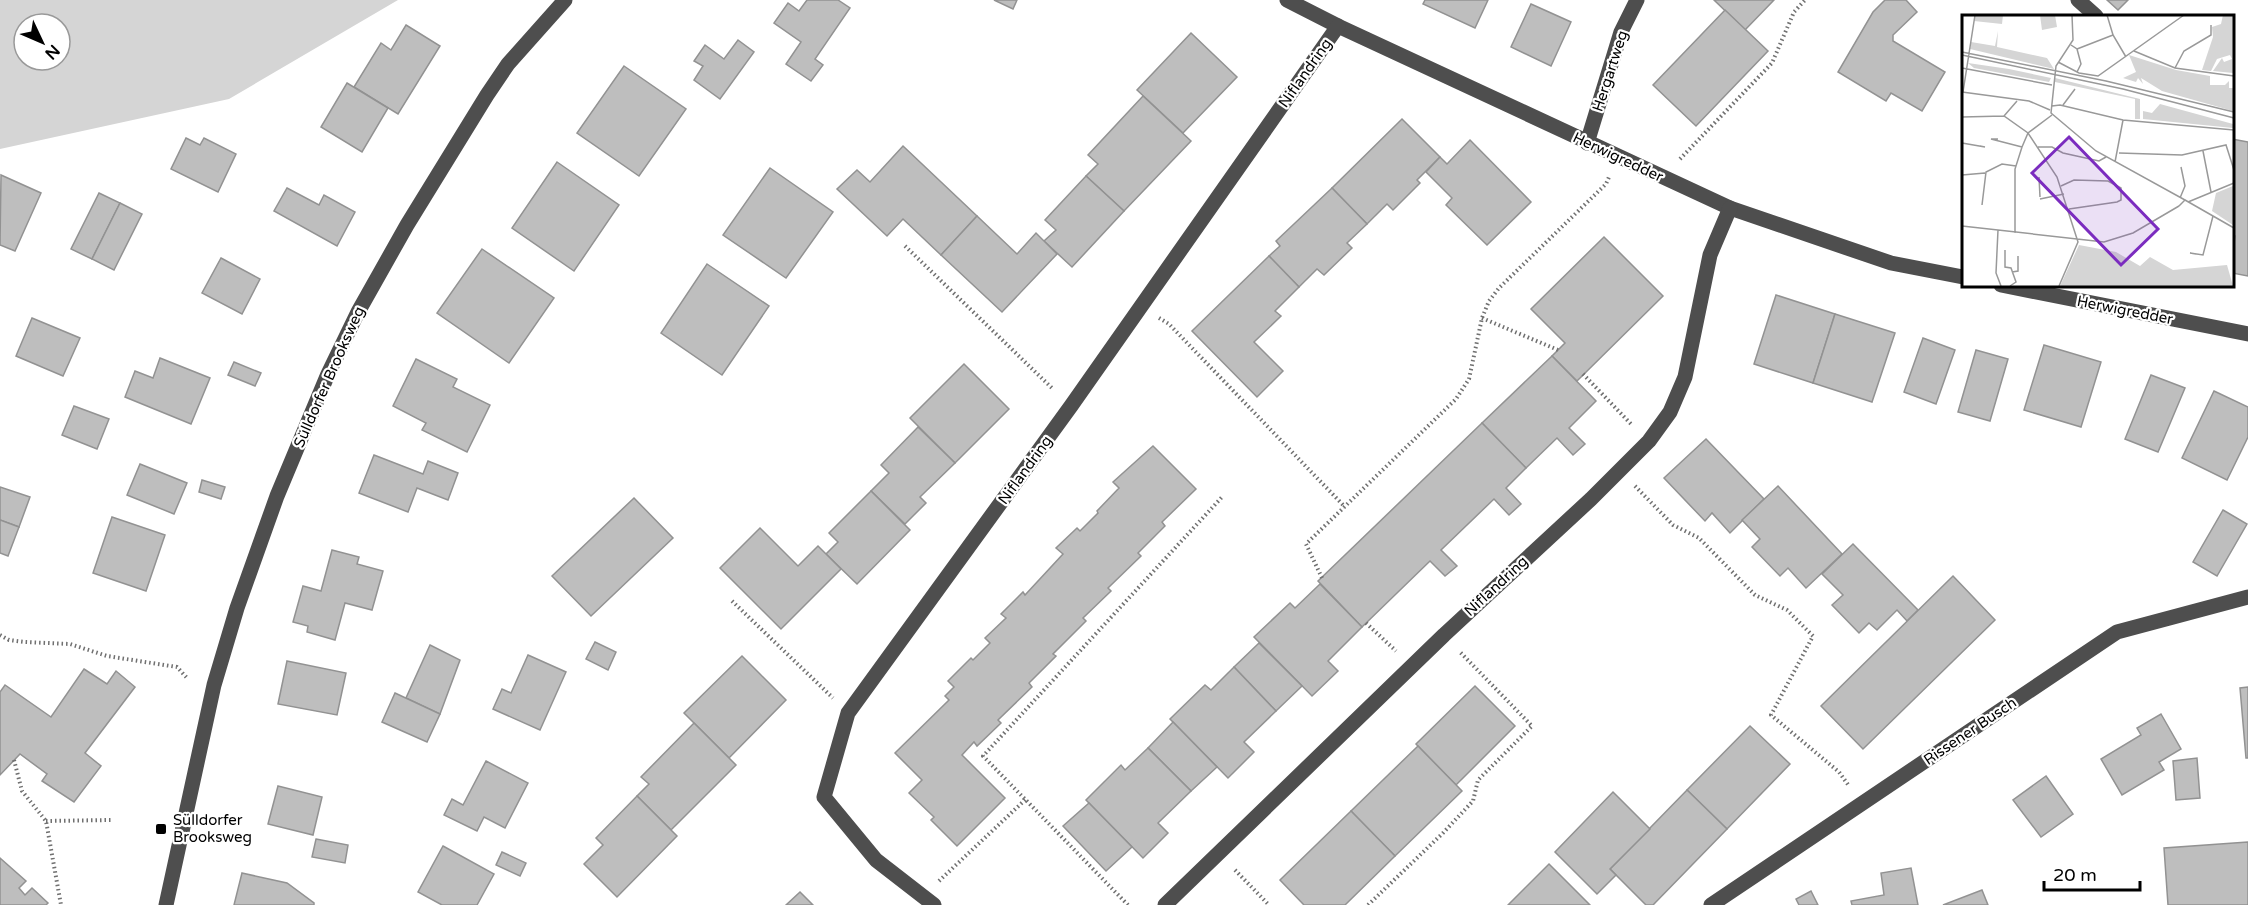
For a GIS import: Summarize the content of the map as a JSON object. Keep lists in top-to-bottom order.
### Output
{
  "streets": {
    "street": [
      "Hergartweg",
      "Niflandring",
      "Herwigredder",
      "Sülldorfer Brooksweg",
      "Rissener Busch"
    ]
  },
  "crossings": [
    ["Hergartweg", "Herwigredder"],
    ["Niflandring", "Herwigredder"]
  ],
  "places": {
    "transit": ["Sülldorfer Brooksweg"]
  },
  "scale_bar": "20 m",
  "north": "bottom right"
}
